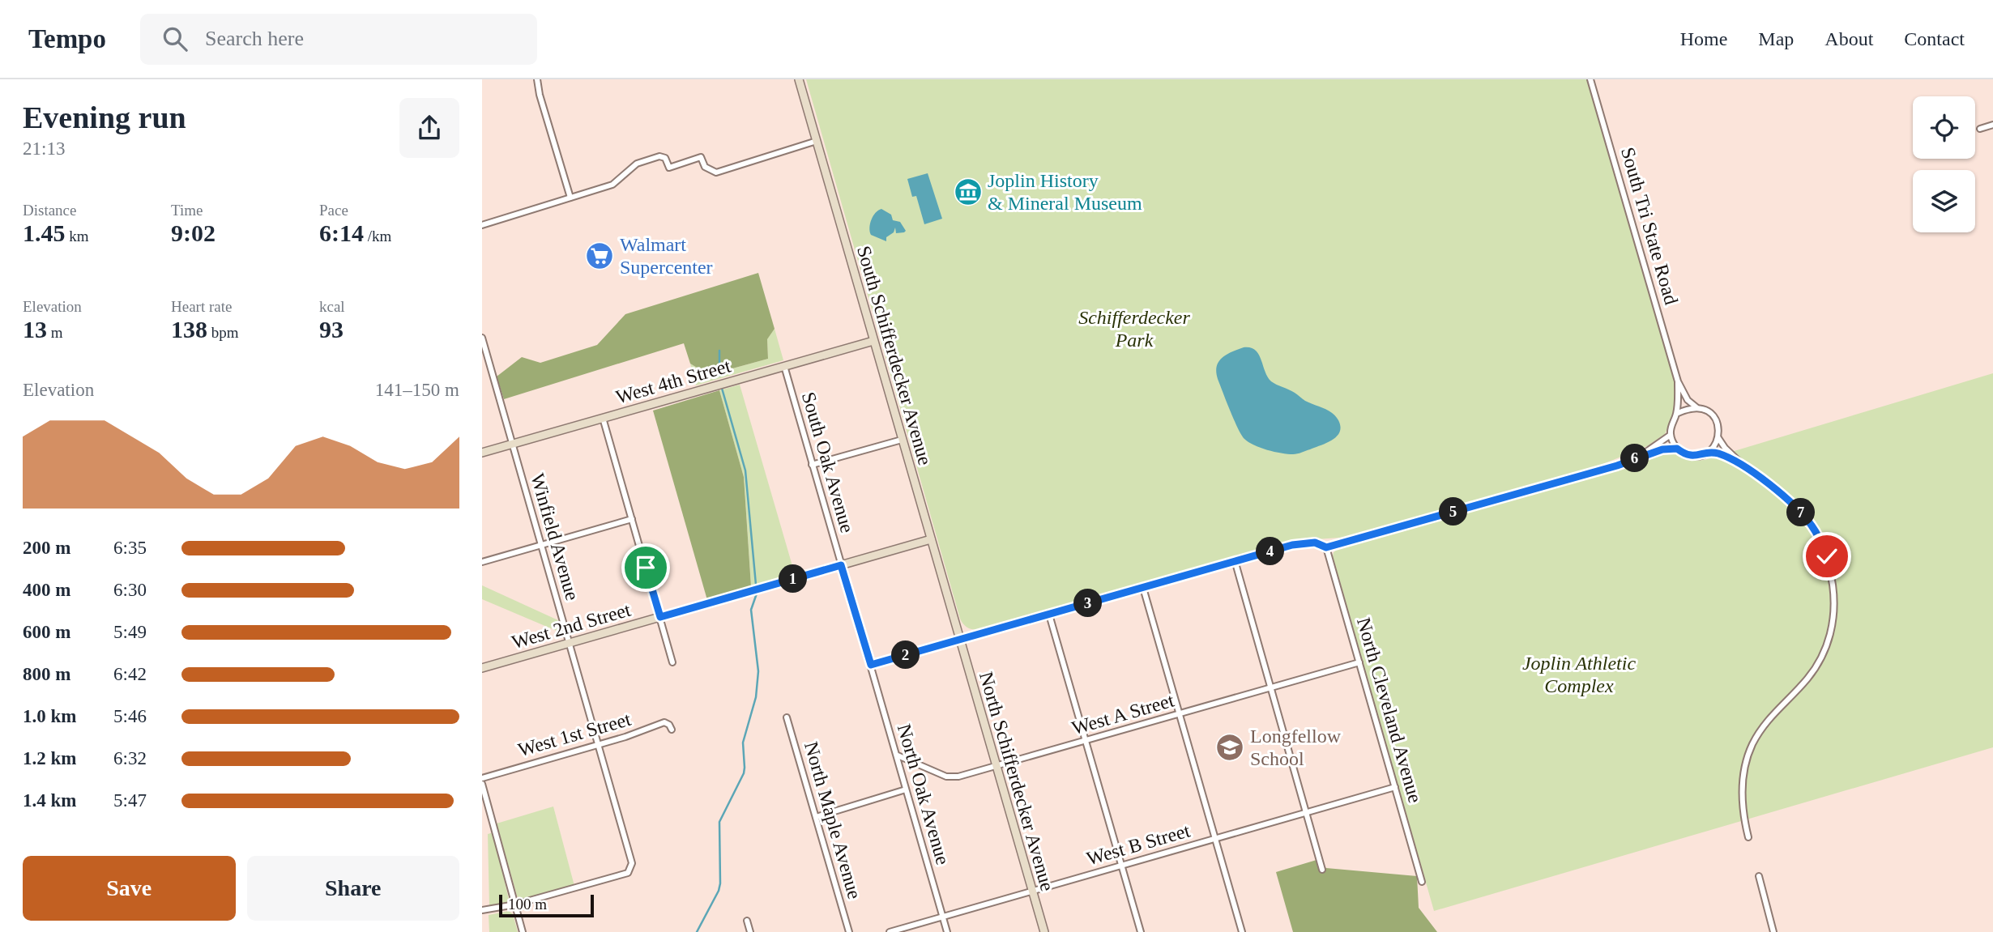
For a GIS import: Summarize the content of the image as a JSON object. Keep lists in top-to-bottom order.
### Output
{
  "streets": {
    "main road": [
      "South Schifferdecker Avenue",
      "West 4th Street",
      "West 2nd Street",
      "North Schifferdecker Avenue"
    ],
    "street": [
      "South Tri State Road",
      "South Oak Avenue",
      "Winfield Avenue",
      "North Cleveland Avenue",
      "West A Street",
      "West 1st Street",
      "North Oak Avenue",
      "North Maple Avenue",
      "West B Street"
    ]
  },
  "crossings": [
    ["South Schifferdecker Avenue", "West 4th Street"],
    ["South Schifferdecker Avenue", "West 2nd Street"],
    ["South Schifferdecker Avenue", "North Schifferdecker Avenue"],
    ["West 4th Street", "South Oak Avenue"],
    ["West 4th Street", "Winfield Avenue"],
    ["South Oak Avenue", "West 2nd Street"],
    ["South Oak Avenue", "North Oak Avenue"],
    ["Winfield Avenue", "West 2nd Street"],
    ["Winfield Avenue", "West 1st Street"],
    ["North Cleveland Avenue", "West A Street"],
    ["North Cleveland Avenue", "West B Street"],
    ["West A Street", "North Schifferdecker Avenue"],
    ["West A Street", "North Oak Avenue"],
    ["North Schifferdecker Avenue", "West B Street"],
    ["North Oak Avenue", "West B Street"]
  ],
  "parks": ["Schifferdecker Park", "Joplin Athletic Complex"],
  "places": {
    "museum": ["Joplin History & Mineral Museum"],
    "supermarket": ["Walmart Supercenter"],
    "school or university": ["Longfellow School"]
  },
  "scale_bar": "100 m",
  "page": {
    "header": "Tempo",
    "search": "Search here",
    "nav": [
      "Home",
      "Map",
      "About",
      "Contact"
    ],
    "heading": ["Evening run", "21:13"],
    "stats": [
      ["Distance", "1.45 km"],
      ["Time", "9:02"],
      ["Pace", "6:14 /km"],
      ["Elevation", "13 m"],
      ["Heart rate", "138 bpm"],
      ["kcal", "93"]
    ],
    "chart": ["Elevation", "141–150 m"],
    "pins": [
      "6",
      "5",
      "7",
      "4",
      "1",
      "3",
      "2"
    ],
    "list": [
      {
        "name": "200 m",
        "note": "6:35"
      },
      {
        "name": "400 m",
        "note": "6:30"
      },
      {
        "name": "600 m",
        "note": "5:49"
      },
      {
        "name": "800 m",
        "note": "6:42"
      },
      {
        "name": "1.0 km",
        "note": "5:46"
      },
      {
        "name": "1.2 km",
        "note": "6:32"
      },
      {
        "name": "1.4 km",
        "note": "5:47"
      }
    ],
    "buttons": ["Save", "Share"],
    "scale": "100 m"
  }
}
